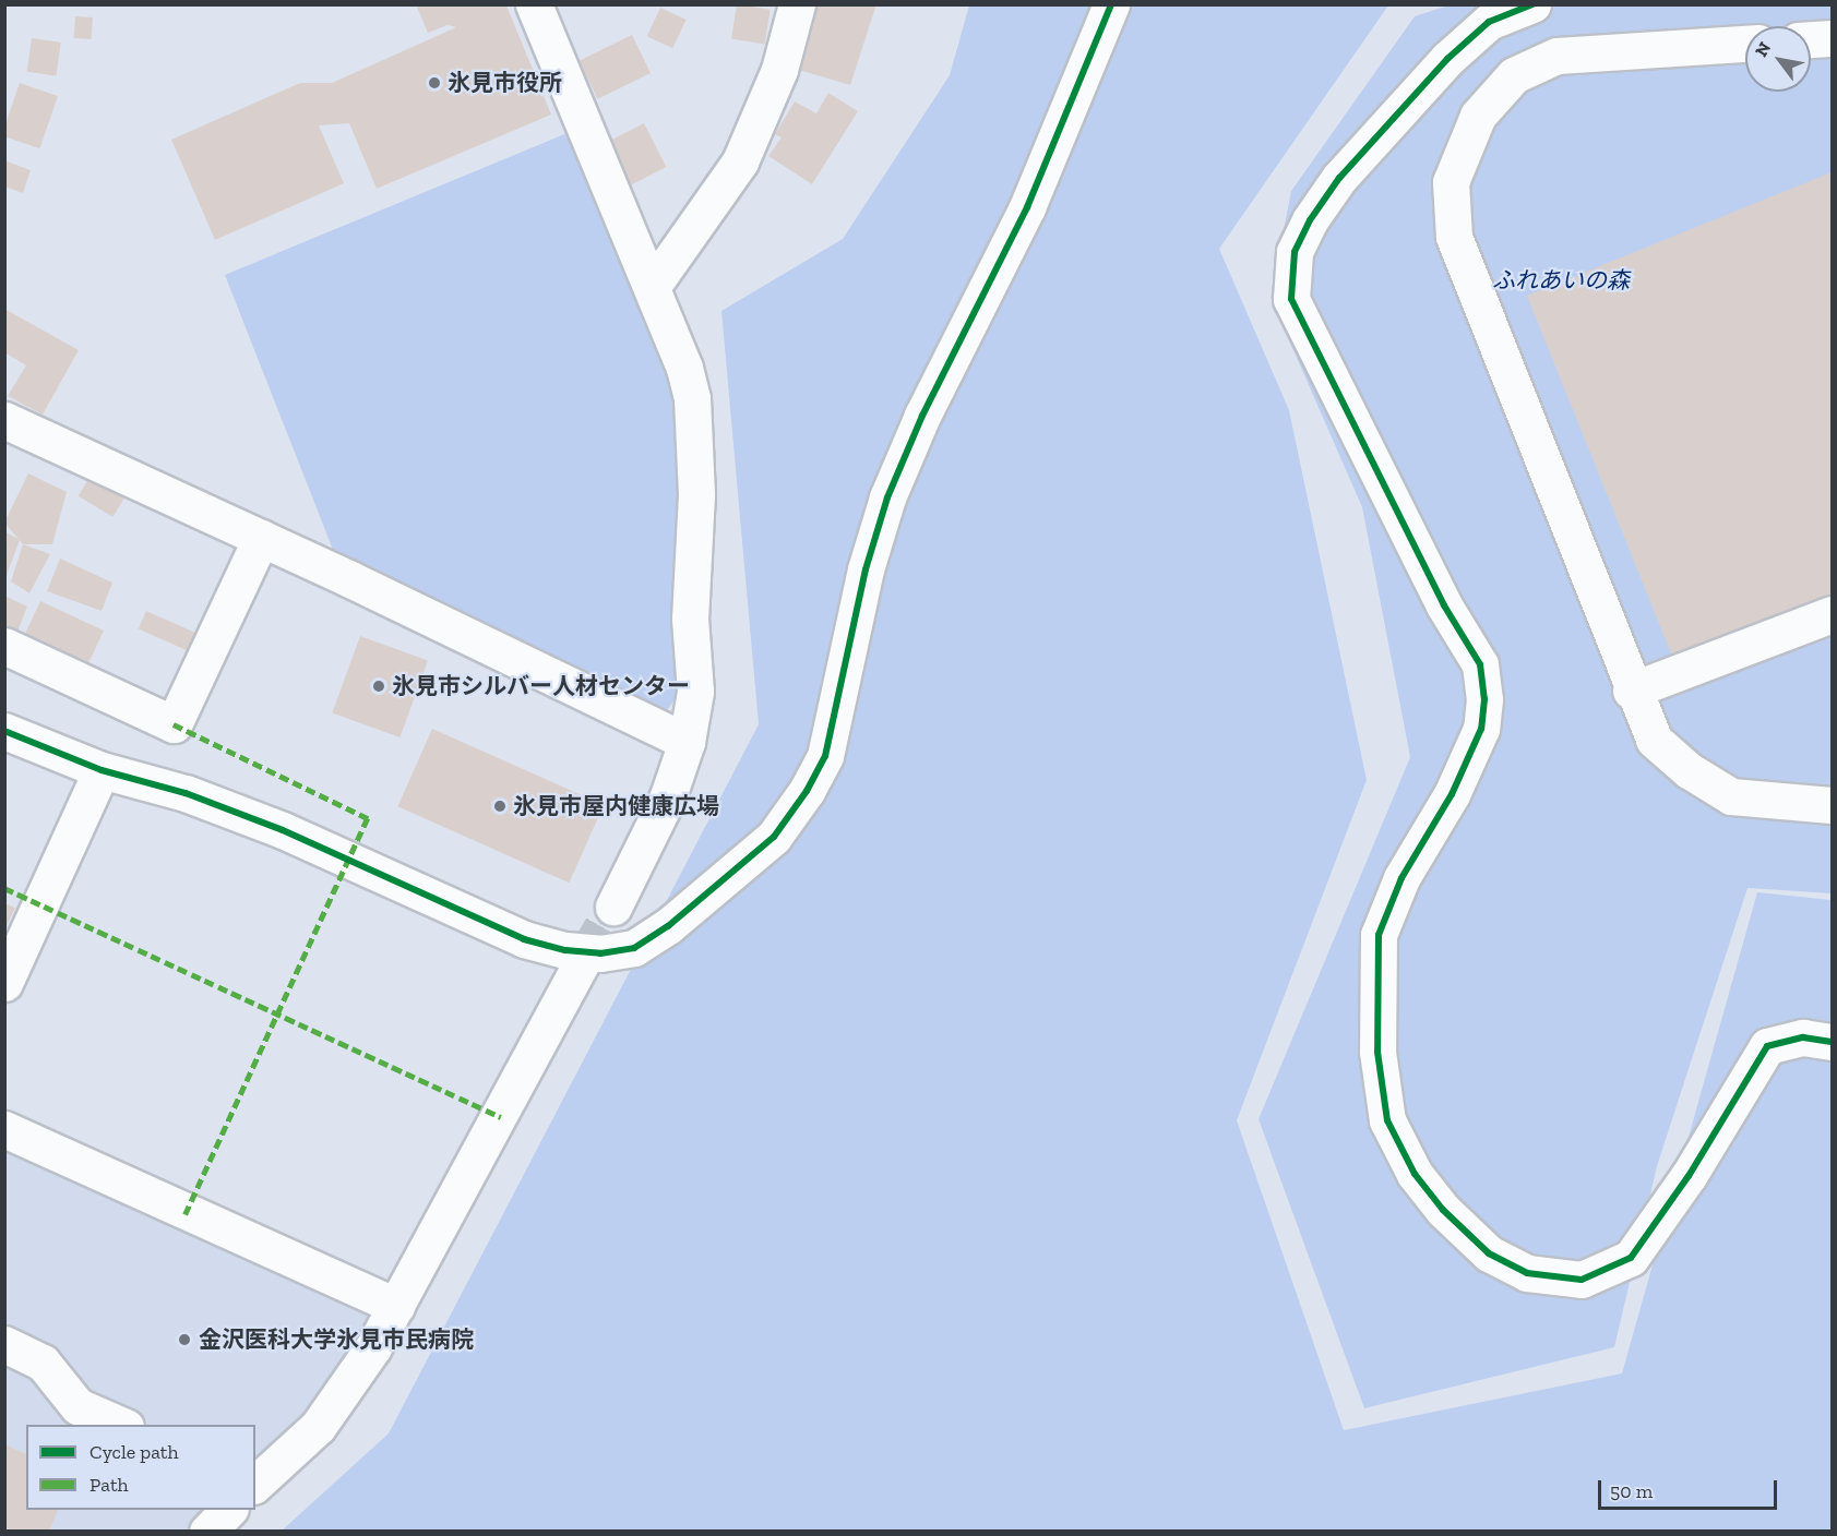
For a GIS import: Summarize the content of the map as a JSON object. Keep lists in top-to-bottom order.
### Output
{
  "parks": ["ふれあいの森"],
  "places": [
    "氷見市役所",
    "氷見市シルバー人材センター",
    "氷見市屋内健康広場",
    "金沢医科大学氷見市民病院"
  ],
  "legend": ["Cycle path", "Path"],
  "scale_bar": "50 m",
  "north": "top left"
}
